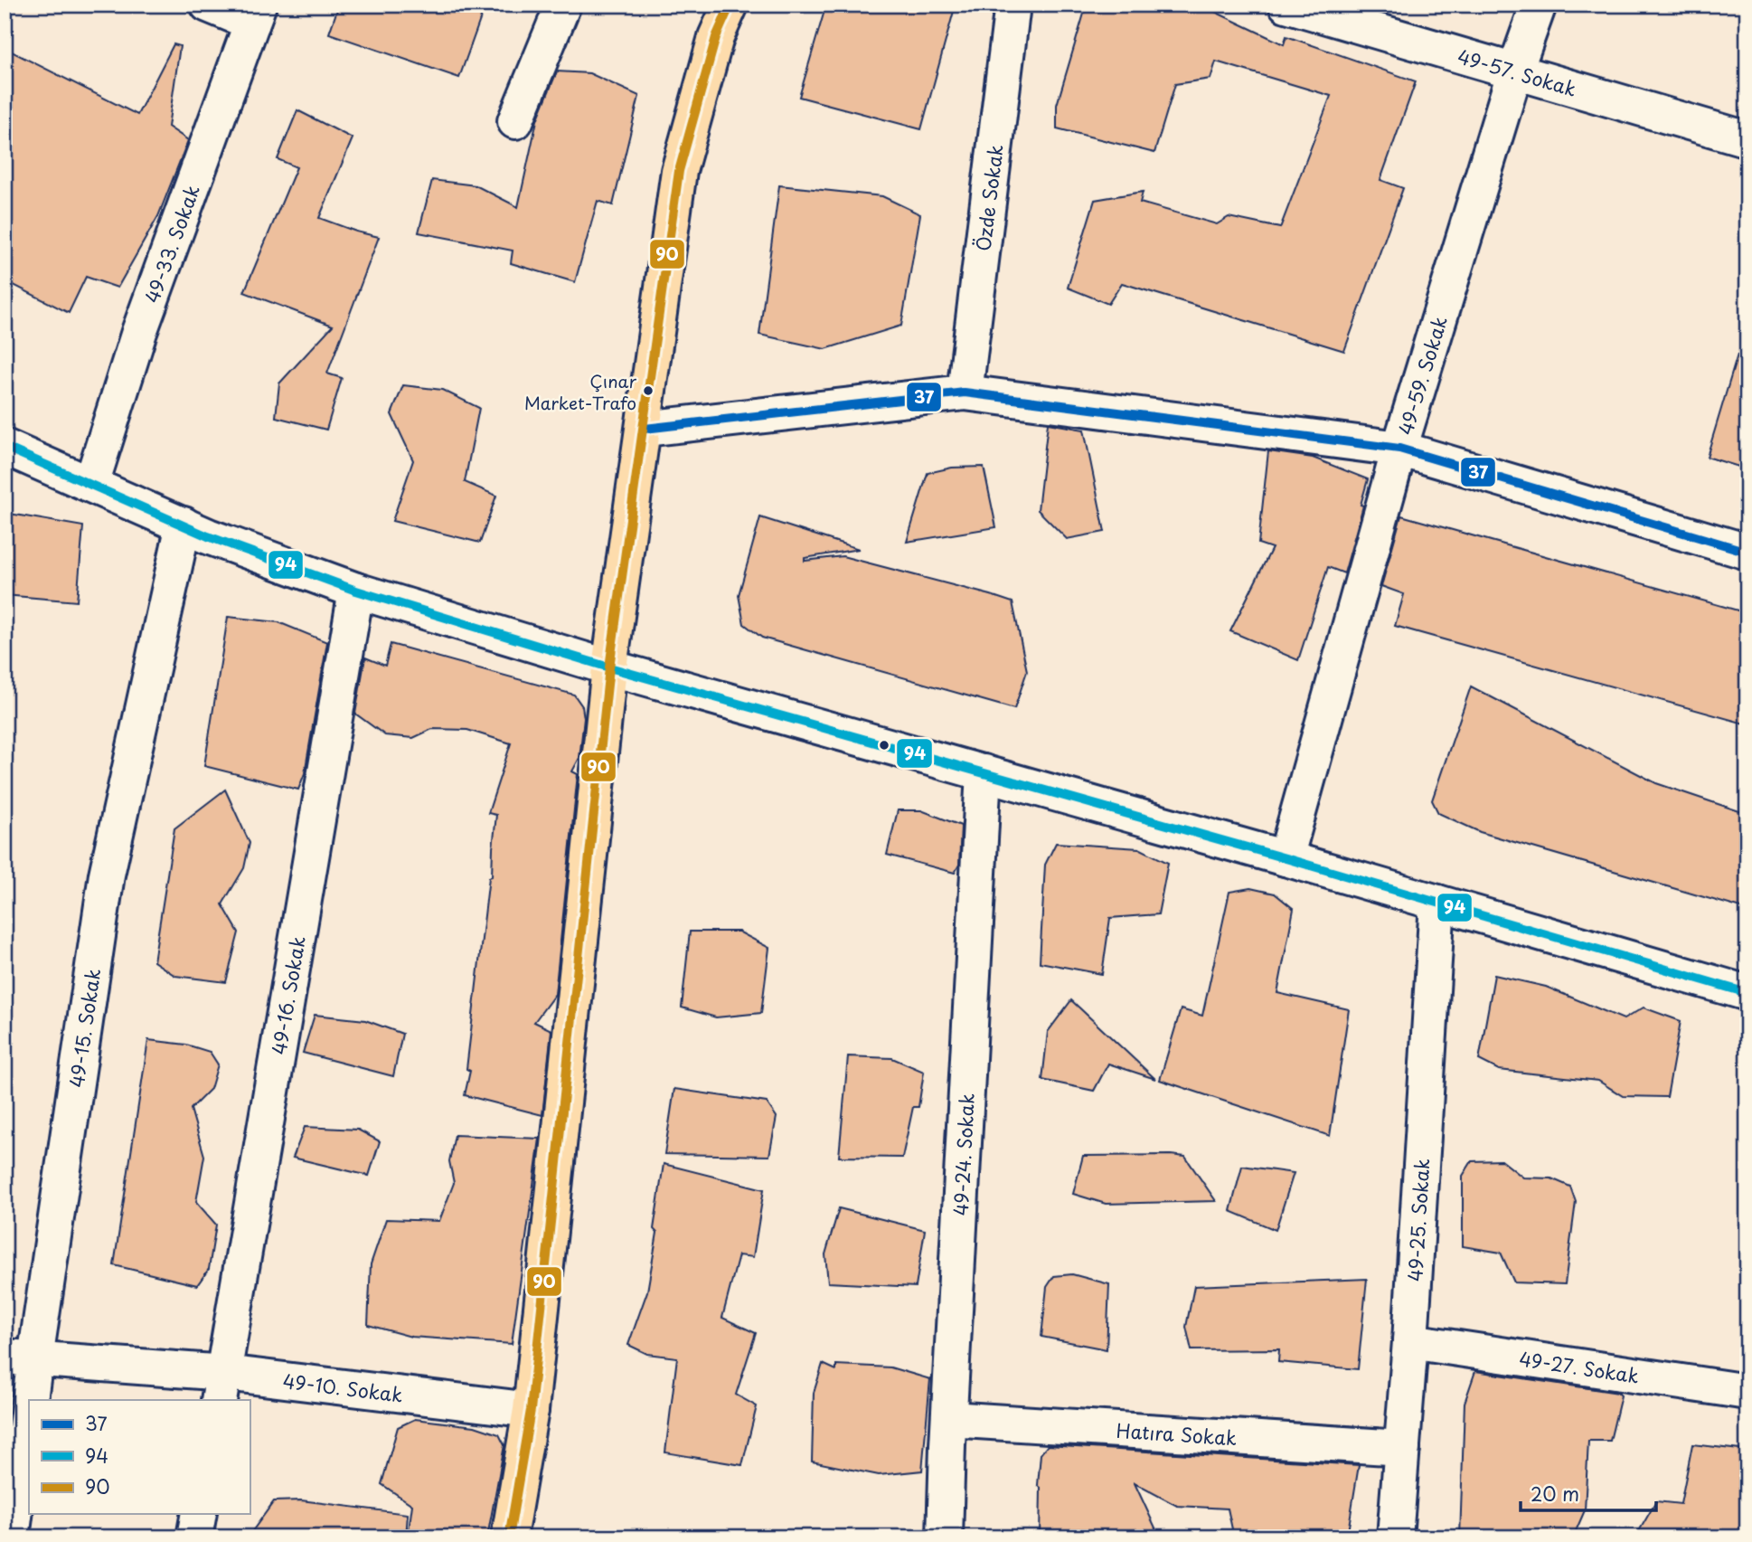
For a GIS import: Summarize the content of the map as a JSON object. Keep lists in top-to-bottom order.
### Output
{
  "streets": {
    "street": [
      "49-57. Sokak",
      "Özde Sokak",
      "49-33. Sokak",
      "49-59. Sokak",
      "49-16. Sokak",
      "49-15. Sokak",
      "49-24. Sokak",
      "49-25. Sokak",
      "49-27. Sokak",
      "49-10. Sokak",
      "Hatıra Sokak"
    ]
  },
  "crossings": [
    ["49-57. Sokak", "49-59. Sokak"],
    ["49-16. Sokak", "49-10. Sokak"],
    ["49-15. Sokak", "49-10. Sokak"],
    ["49-24. Sokak", "Hatıra Sokak"],
    ["49-25. Sokak", "49-27. Sokak"],
    ["49-25. Sokak", "Hatıra Sokak"]
  ],
  "places": ["Çınar Market-Trafo"],
  "lines": ["transit line 90", "transit line 37", "transit line 94"],
  "legend": ["37", "94", "90"],
  "scale_bar": "20 m"
}
